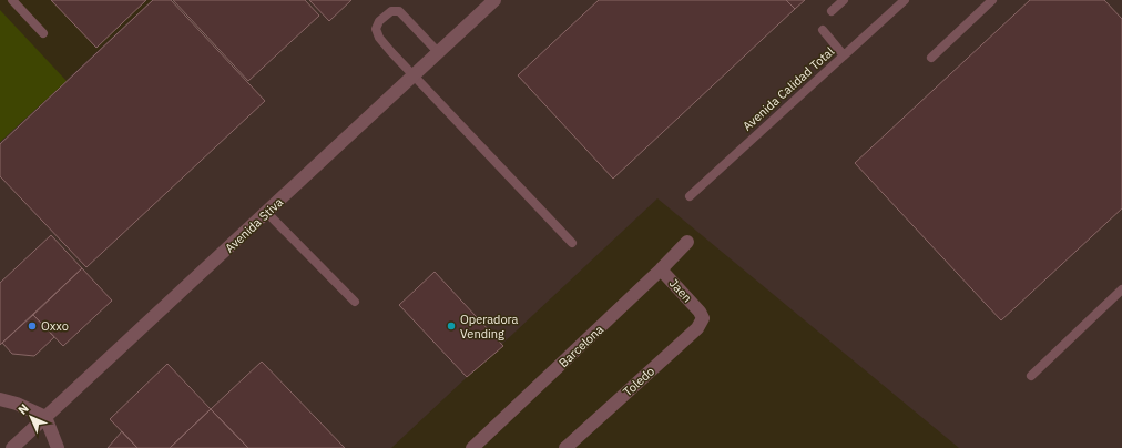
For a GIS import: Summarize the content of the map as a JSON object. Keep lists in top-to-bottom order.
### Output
{
  "streets": {
    "street": [
      "Avenida Stiva",
      "Jaen",
      "Barcelona",
      "Toledo"
    ],
    "lane": ["Avenida Calidad Total"]
  },
  "crossings": [
    ["Jaen", "Barcelona"],
    ["Jaen", "Toledo"]
  ],
  "places": ["Oxxo", "Operadora Vending"],
  "north": "top left"
}
